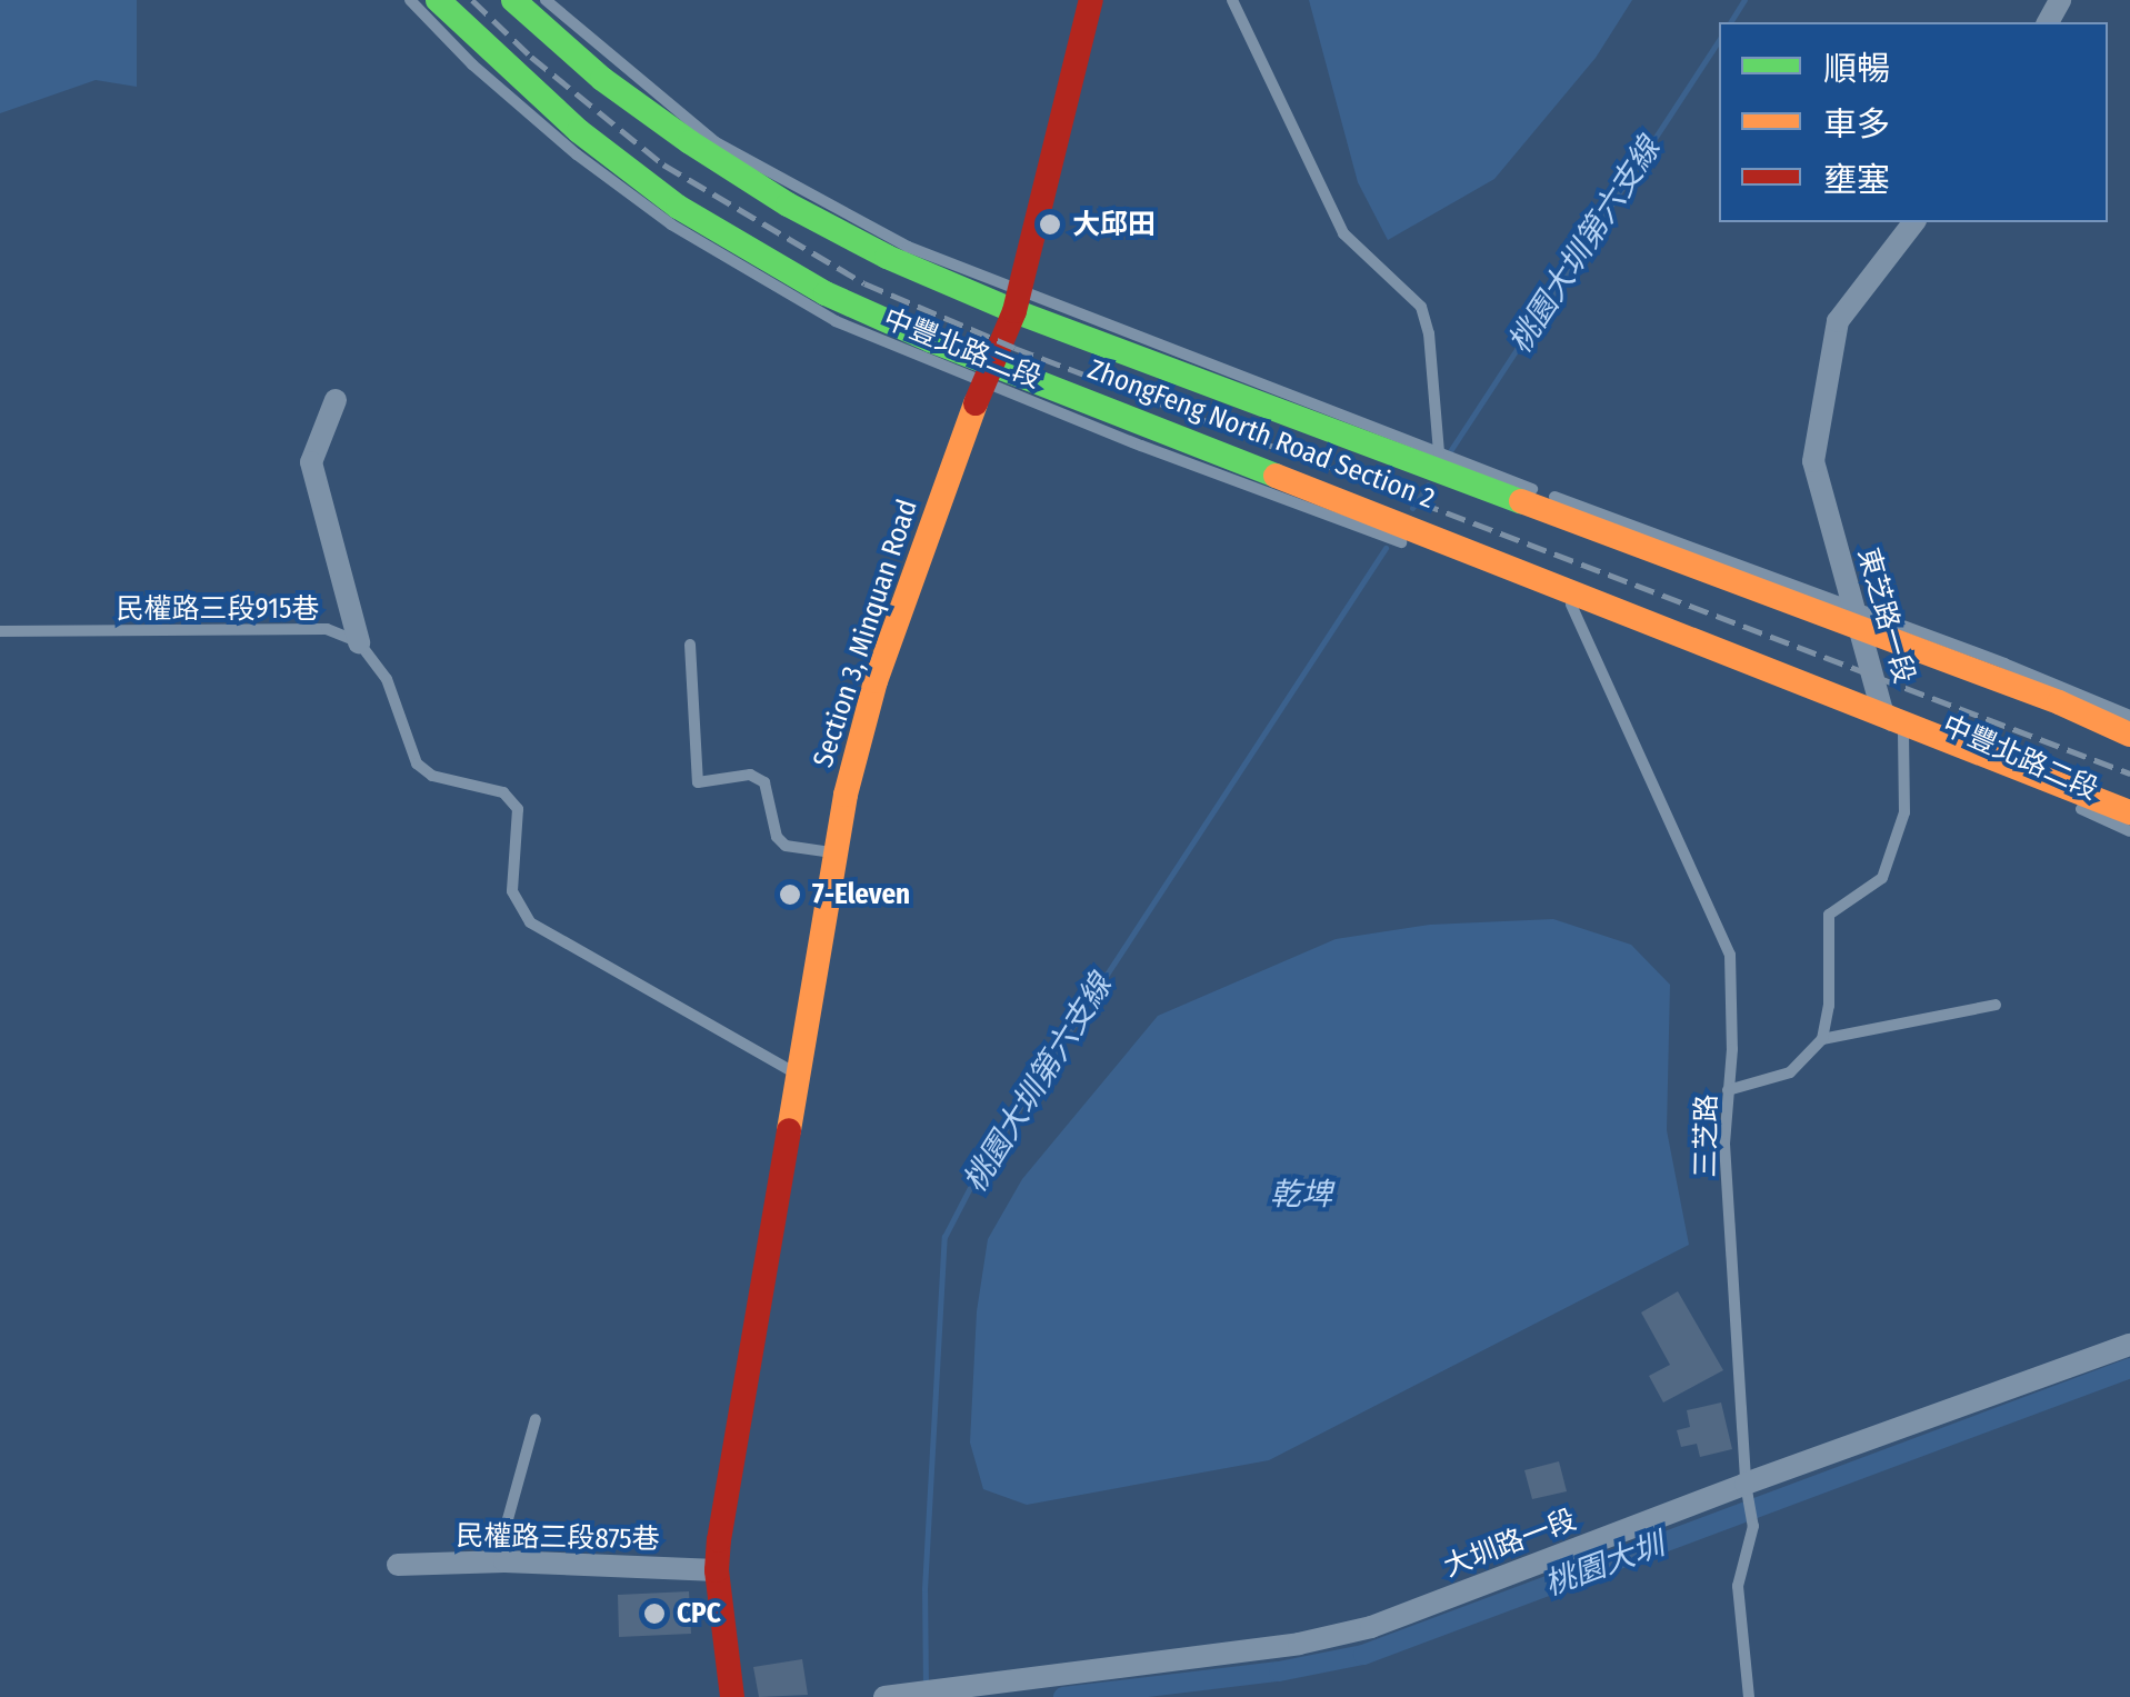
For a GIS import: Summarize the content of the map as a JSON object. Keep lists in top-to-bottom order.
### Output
{
  "streets": {
    "main road": ["ZhongFeng North Road Section 2", "Section 3, Minquan Road"],
    "street": ["東芝路一段", "民權路三段875巷", "大圳路一段"],
    "lane": ["中豐北路二段", "民權路三段915巷", "三芝路"]
  },
  "crossings": [
    ["中豐北路二段", "ZhongFeng North Road Section 2"],
    ["中豐北路二段", "東芝路一段"],
    ["中豐北路二段", "Section 3, Minquan Road"],
    ["中豐北路二段", "三芝路"],
    ["ZhongFeng North Road Section 2", "東芝路一段"],
    ["ZhongFeng North Road Section 2", "Section 3, Minquan Road"],
    ["Section 3, Minquan Road", "民權路三段875巷"],
    ["三芝路", "大圳路一段"]
  ],
  "water": ["桃園大圳第六支線", "乾埤", "桃園大圳"],
  "places": ["大邱田", "7-Eleven", "CPC"],
  "legend": ["順暢", "車多", "壅塞"]
}
